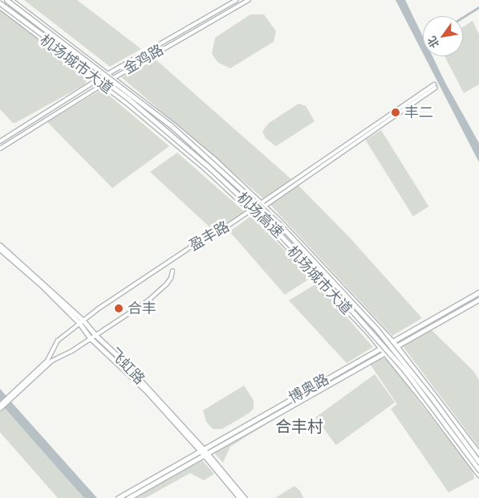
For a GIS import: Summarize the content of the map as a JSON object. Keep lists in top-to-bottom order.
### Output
{
  "streets": {
    "highway": ["机场高速"],
    "main road": [
      "金鸡路",
      "机场城市大道",
      "盈丰路",
      "飞虹路",
      "博奥路"
    ]
  },
  "crossings": [
    ["金鸡路", "机场城市大道"],
    ["机场城市大道", "盈丰路"],
    ["机场城市大道", "博奥路"],
    ["盈丰路", "飞虹路"],
    ["飞虹路", "博奥路"]
  ],
  "districts": ["合丰村"],
  "places": ["丰二", "合丰"],
  "north": "bottom left"
}
